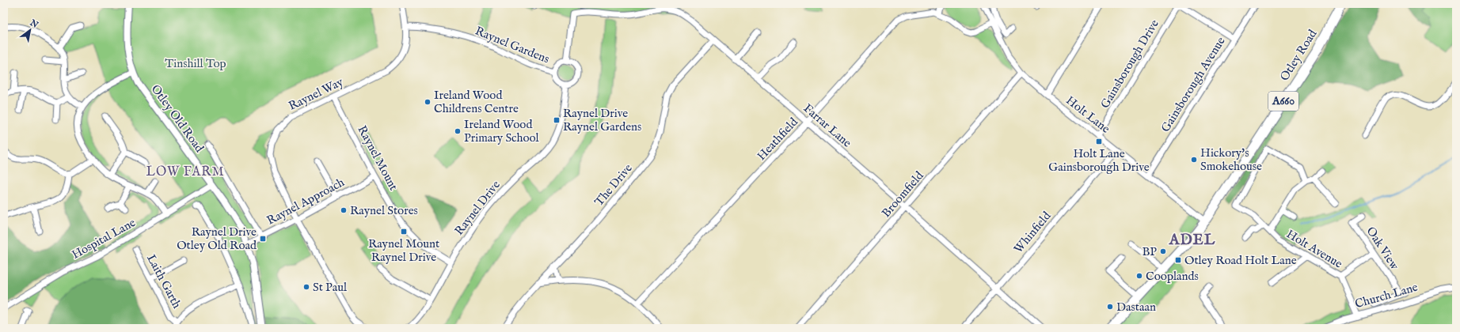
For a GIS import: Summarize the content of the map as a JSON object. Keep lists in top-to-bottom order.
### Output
{
  "streets": {
    "highway": ["Otley Road", "A660"],
    "street": [
      "Raynel Gardens",
      "Gainsborough Drive",
      "Gainsborough Avenue",
      "Raynel Way",
      "Holt Lane",
      "Otley Old Road",
      "Farrar Lane",
      "Heathfield",
      "Raynel Mount",
      "The Drive",
      "Broomfield",
      "Raynel Approach",
      "Raynel Drive",
      "Whinfield",
      "Hospital Lane",
      "Oak View",
      "Holt Avenue",
      "Laith Garth",
      "Church Lane"
    ]
  },
  "crossings": [
    ["Raynel Gardens", "Raynel Way"],
    ["Raynel Gardens", "Farrar Lane"],
    ["Raynel Gardens", "Raynel Drive"],
    ["Otley Road", "Holt Lane"],
    ["Gainsborough Drive", "Holt Lane"],
    ["Gainsborough Avenue", "Holt Lane"],
    ["Raynel Way", "Raynel Mount"],
    ["Raynel Way", "Raynel Approach"],
    ["Holt Lane", "Broomfield"],
    ["Holt Lane", "Whinfield"],
    ["Otley Old Road", "Raynel Approach"],
    ["Otley Old Road", "Hospital Lane"],
    ["Farrar Lane", "Heathfield"],
    ["Farrar Lane", "The Drive"],
    ["Farrar Lane", "Broomfield"],
    ["Farrar Lane", "Raynel Drive"],
    ["Farrar Lane", "Whinfield"],
    ["Raynel Mount", "Raynel Approach"],
    ["Raynel Mount", "Raynel Drive"],
    ["Holt Avenue", "Church Lane"]
  ],
  "districts": ["LOW FARM", "ADEL"],
  "parks": ["Tinshill Top"],
  "places": {
    "other": [
      "Ireland Wood Childrens Centre",
      "Ireland Wood Primary School",
      "Hickory's Smokehouse",
      "Raynel Stores",
      "BP",
      "Cooplands",
      "St Paul",
      "Dastaan"
    ],
    "transit": [
      "Raynel Drive Raynel Gardens",
      "Holt Lane Gainsborough Drive",
      "Raynel Mount Raynel Drive",
      "Raynel Drive Otley Old Road",
      "Otley Road Holt Lane"
    ]
  },
  "north": "top right"
}
